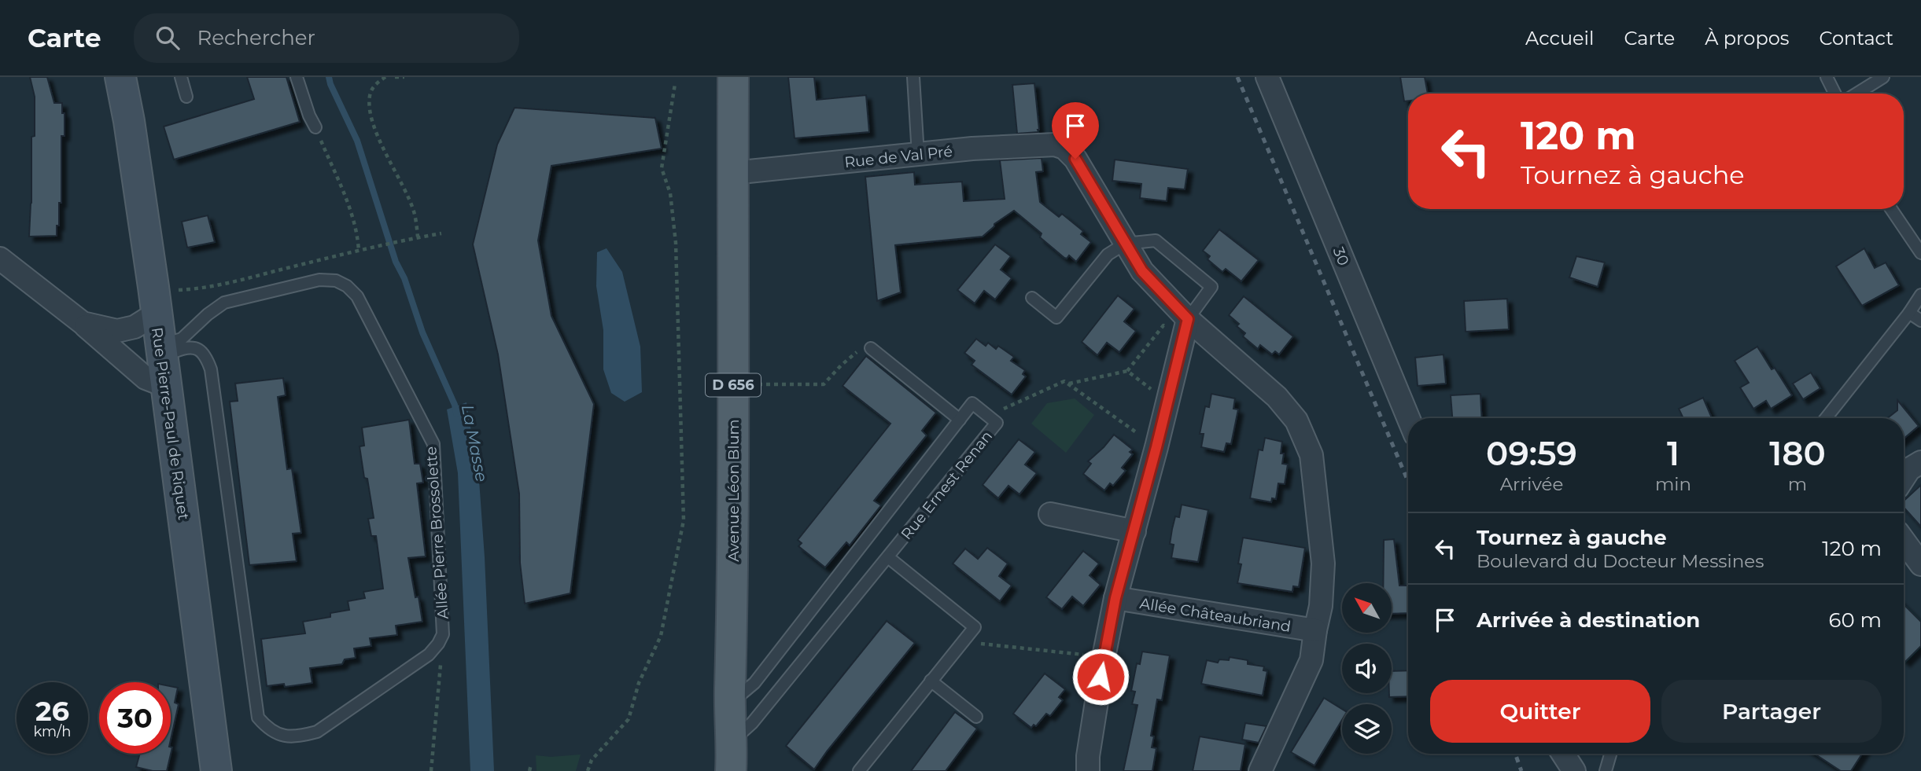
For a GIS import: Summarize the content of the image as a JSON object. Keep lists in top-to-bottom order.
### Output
{
  "streets": {
    "main road": ["D 656", "Avenue Léon Blum"],
    "street": [
      "Rue de Val Pré",
      "30",
      "Rue Pierre-Paul de Riquet",
      "Allée Châteaubriand"
    ],
    "lane": ["Rue Ernest Renan", "Allée Pierre Brossolette"]
  },
  "crossings": [
    ["Rue de Val Pré", "Avenue Léon Blum"],
    ["Rue Ernest Renan", "Avenue Léon Blum"]
  ],
  "water": ["La Masse"],
  "north": "top left",
  "page": {
    "header": "Carte",
    "search": "Rechercher",
    "nav": [
      "Accueil",
      "Carte",
      "À propos",
      "Contact"
    ],
    "turn": ["120 m", "Tournez à gauche"],
    "eta": [
      "09:59",
      "Arrivée",
      "1",
      "min",
      "180",
      "m"
    ],
    "list": [
      {
        "name": "Tournez à gauche",
        "note": "Boulevard du Docteur Messines",
        "value": "120 m"
      },
      {
        "name": "Arrivée à destination",
        "value": "60 m"
      }
    ],
    "buttons": ["Quitter", "Partager"],
    "speed": "26 km/h",
    "limit": "30"
  }
}
